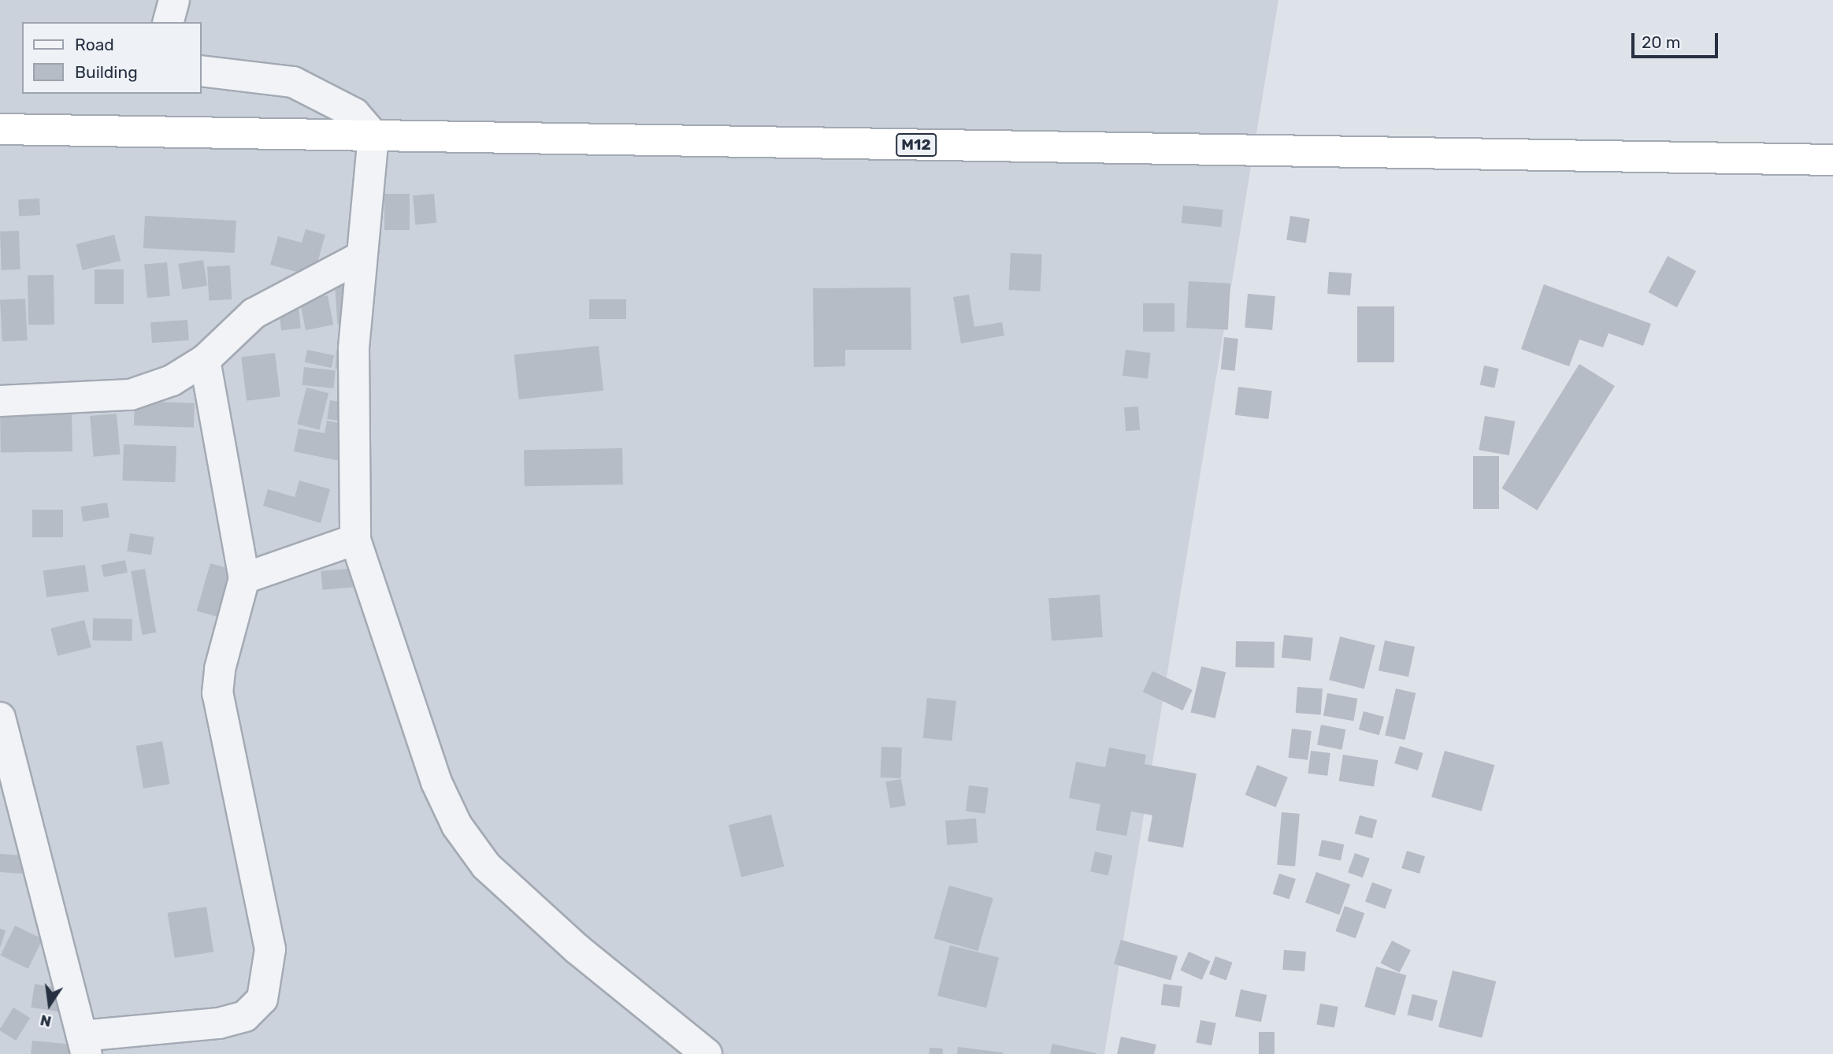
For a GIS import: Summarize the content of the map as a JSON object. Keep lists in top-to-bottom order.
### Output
{
  "streets": {
    "highway": ["M12"]
  },
  "legend": ["Road", "Building"],
  "scale_bar": "20 m",
  "north": "bottom"
}
